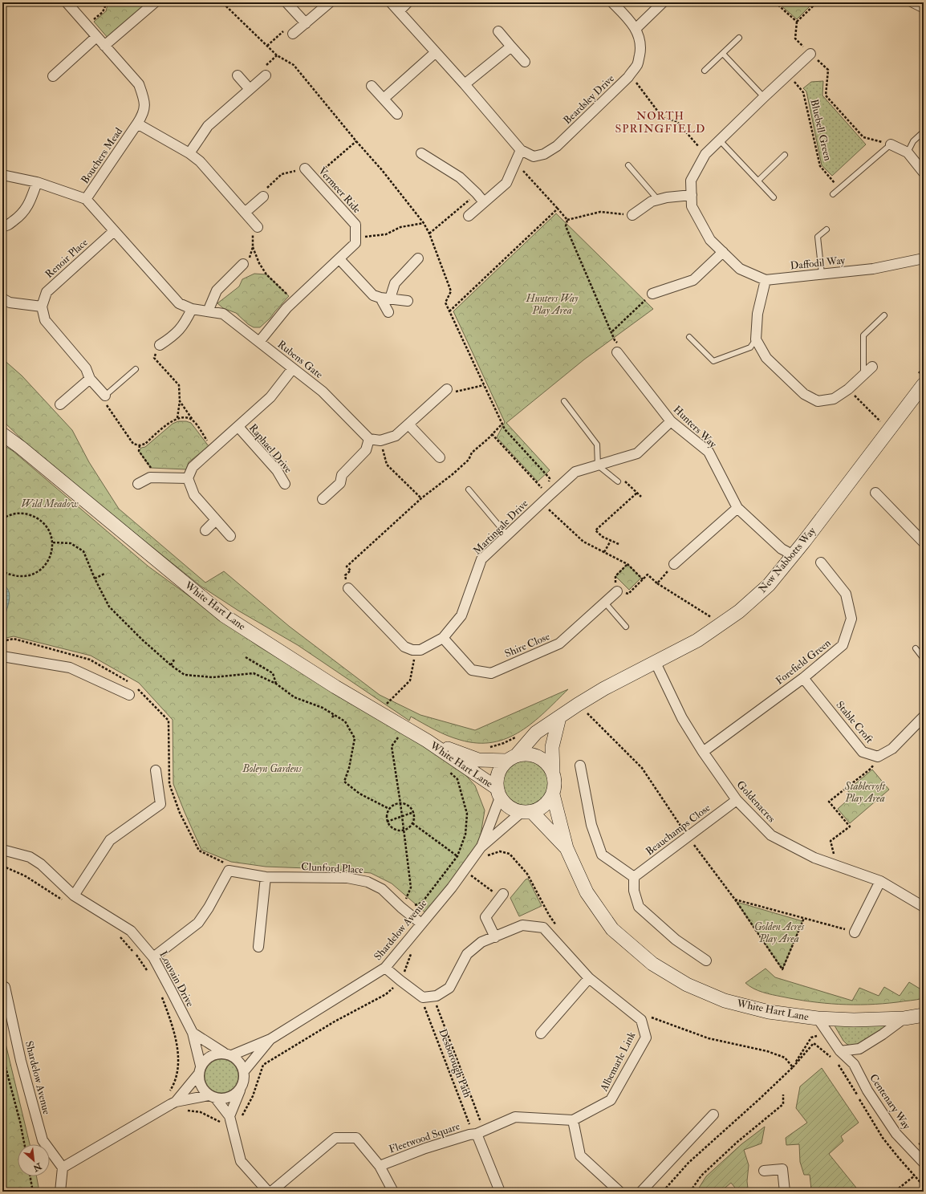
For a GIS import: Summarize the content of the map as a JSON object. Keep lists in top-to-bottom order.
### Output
{
  "streets": {
    "street": [
      "Beardsley Drive",
      "Bouchers Mead",
      "Vermeer Ride",
      "Renoir Place",
      "Daffodil Way",
      "Rubens Gate",
      "Hunters Way",
      "Raphael Drive",
      "Martingale Drive",
      "New Nabbotts Way",
      "White Hart Lane",
      "Shire Close",
      "Forefield Green",
      "Stable Croft",
      "Goldenacres",
      "Beauchamps Close",
      "Clunford Place",
      "Shardelow Avenue",
      "Louvain Drive",
      "Albemarle Link",
      "Centenary Way",
      "Fleetwood Square"
    ],
    "path": ["Bluebell Green", "Desborough Path"]
  },
  "crossings": [
    ["Bouchers Mead", "Rubens Gate"],
    ["Renoir Place", "Rubens Gate"],
    ["Rubens Gate", "Raphael Drive"],
    ["Hunters Way", "Martingale Drive"],
    ["Hunters Way", "New Nabbotts Way"],
    ["Martingale Drive", "Shire Close"],
    ["New Nabbotts Way", "White Hart Lane"],
    ["New Nabbotts Way", "Goldenacres"],
    ["New Nabbotts Way", "Shardelow Avenue"],
    ["White Hart Lane", "Shardelow Avenue"],
    ["White Hart Lane", "Centenary Way"],
    ["Forefield Green", "Stable Croft"],
    ["Forefield Green", "Goldenacres"],
    ["Goldenacres", "Beauchamps Close"],
    ["Clunford Place", "Shardelow Avenue"],
    ["Clunford Place", "Louvain Drive"],
    ["Shardelow Avenue", "Louvain Drive"],
    ["Albemarle Link", "Desborough Path"],
    ["Desborough Path", "Fleetwood Square"]
  ],
  "districts": ["NORTH SPRINGFIELD"],
  "parks": [
    "Hunters Way Play Area",
    "Wild Meadow",
    "Boleyn Gardens",
    "Stablecroft Play Area",
    "Golden Acres Play Area"
  ],
  "north": "bottom right"
}
